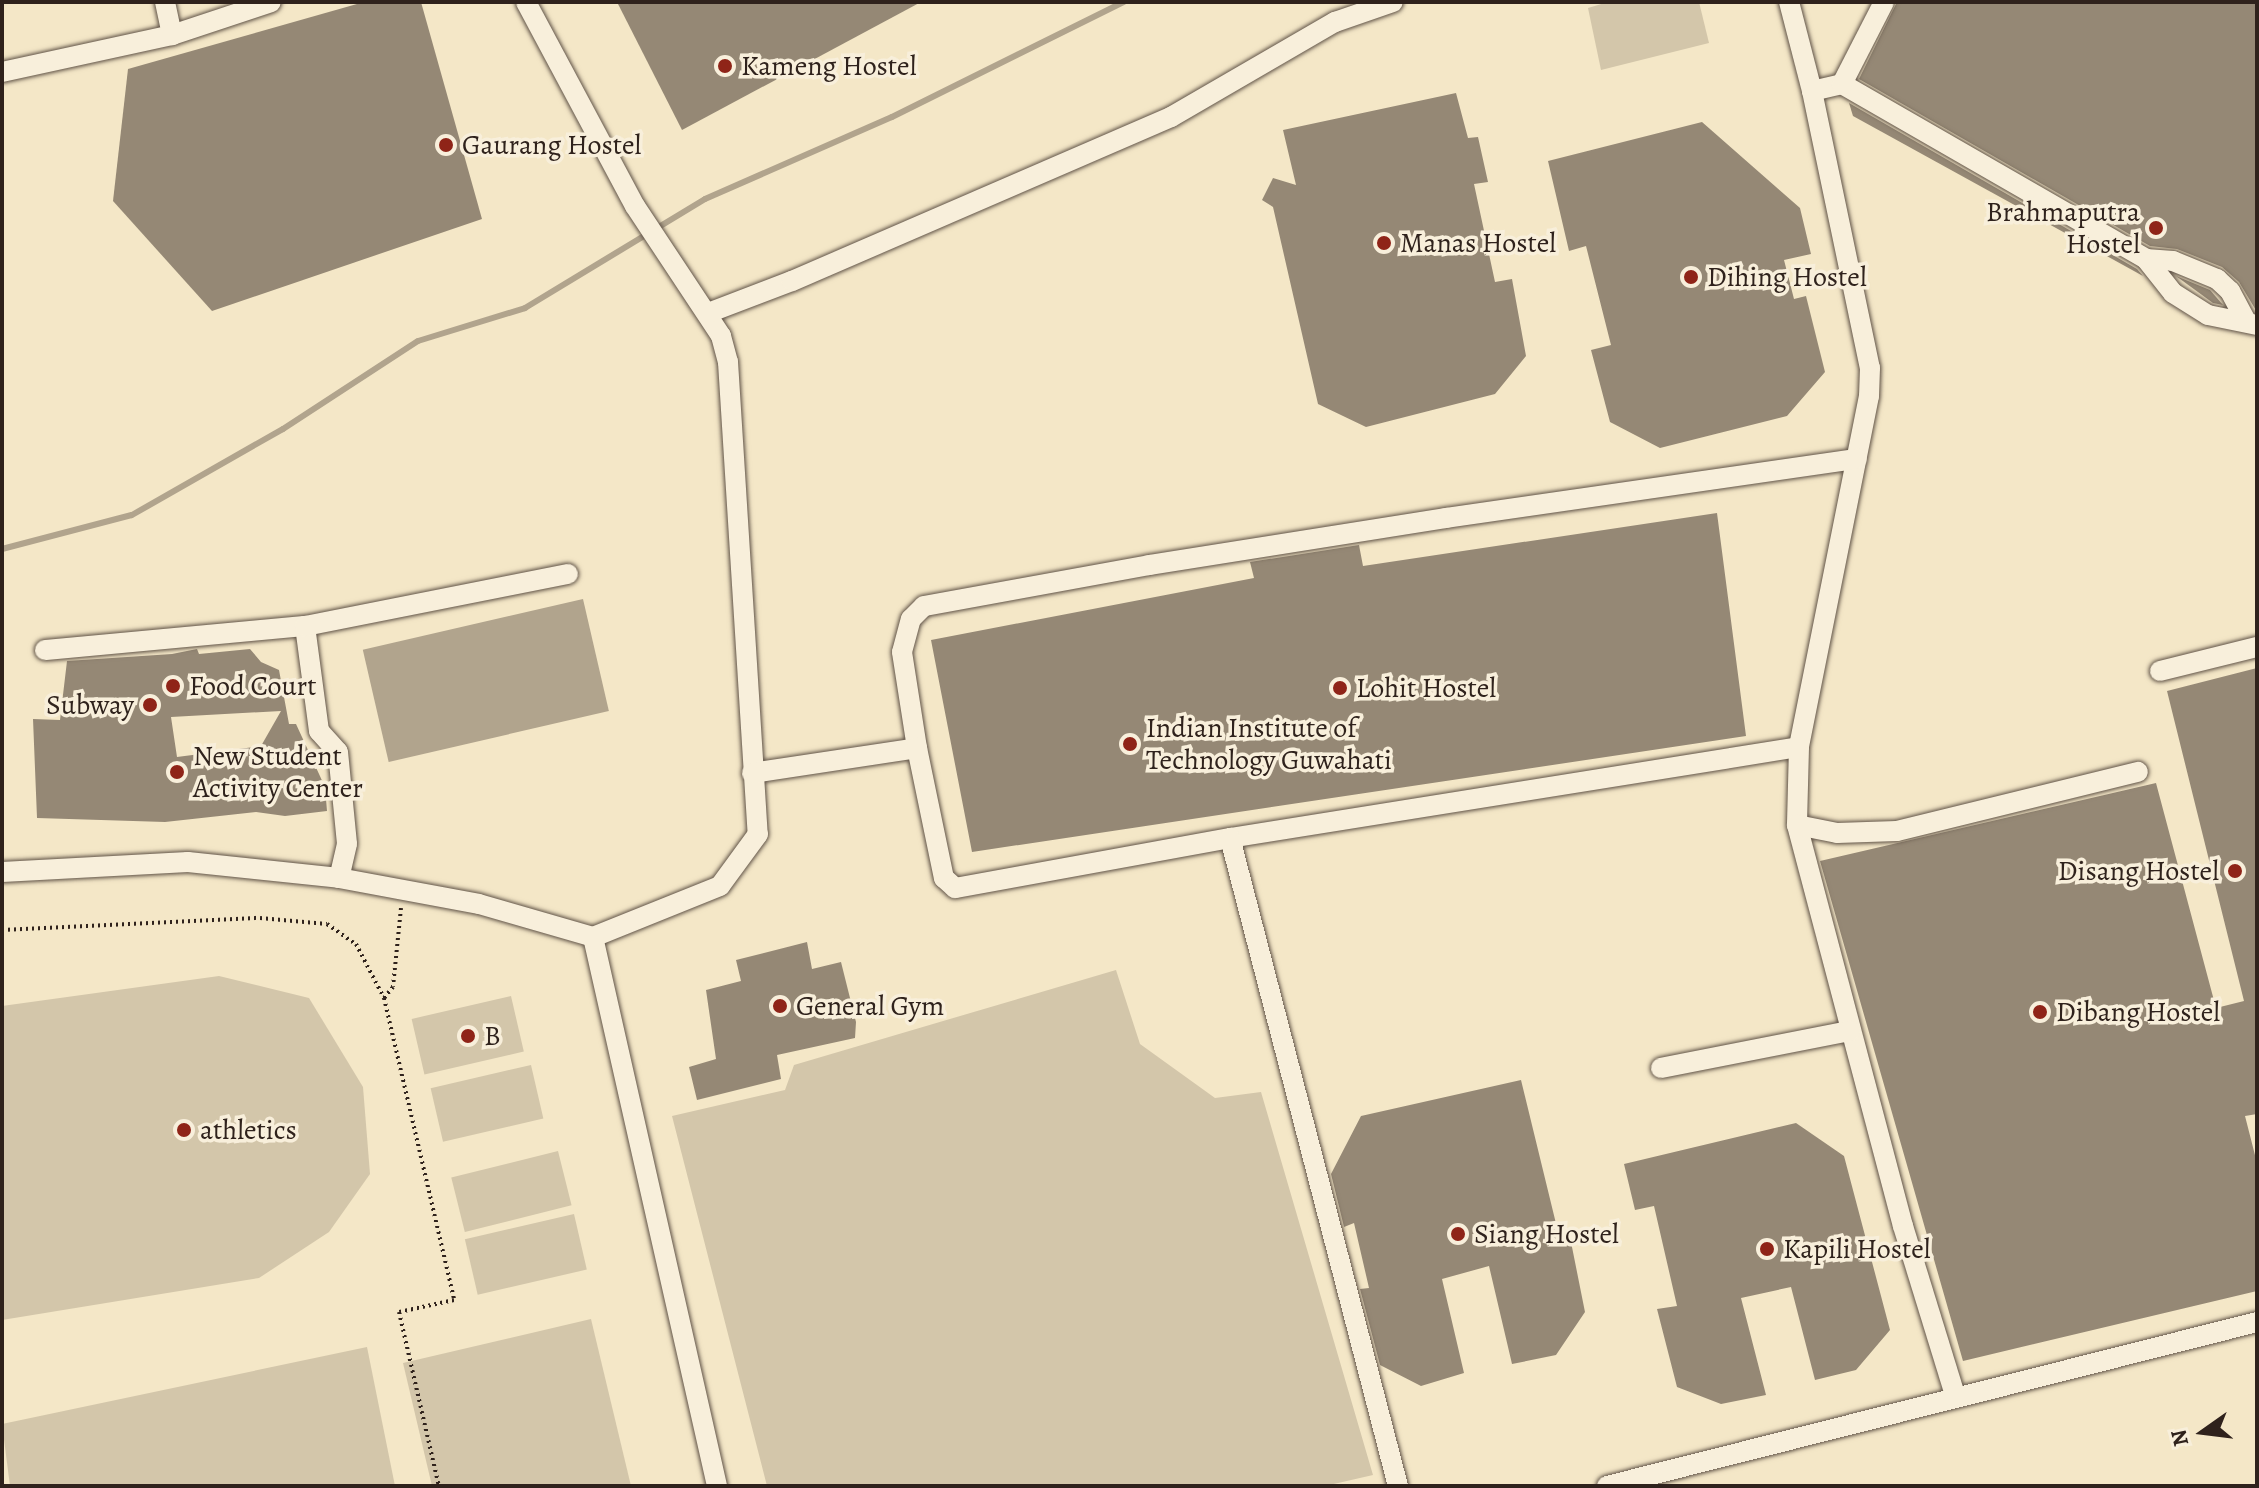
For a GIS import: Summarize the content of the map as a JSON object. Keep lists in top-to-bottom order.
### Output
{
  "places": [
    "Kameng Hostel",
    "Gaurang Hostel",
    "Brahmaputra Hostel",
    "Manas Hostel",
    "Dihing Hostel",
    "Food Court",
    "Lohit Hostel",
    "Subway",
    "Indian Institute of Technology Guwahati",
    "New Student Activity Center",
    "Disang Hostel",
    "General Gym",
    "Dibang Hostel",
    "B",
    "athletics",
    "Siang Hostel",
    "Kapili Hostel"
  ],
  "north": "left"
}
